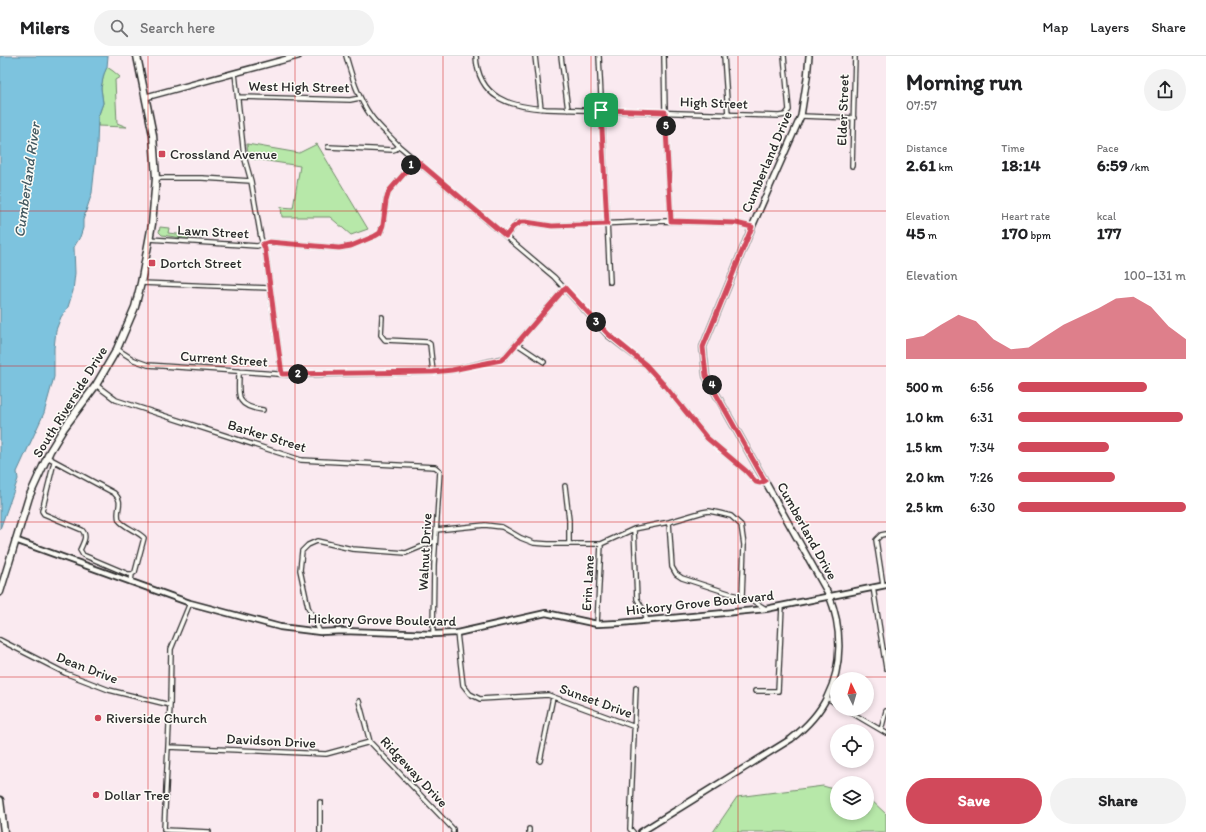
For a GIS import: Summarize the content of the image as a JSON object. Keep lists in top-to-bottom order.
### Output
{
  "streets": {
    "highway": ["South Riverside Drive"],
    "main road": ["Cumberland Drive"],
    "street": [
      "West High Street",
      "High Street",
      "Elder Street",
      "Lawn Street",
      "Current Street",
      "Barker Street",
      "Walnut Drive",
      "Erin Lane",
      "Hickory Grove Boulevard",
      "Dean Drive",
      "Sunset Drive",
      "Davidson Drive",
      "Ridgeway Drive"
    ]
  },
  "crossings": [
    ["Cumberland Drive", "Hickory Grove Boulevard"],
    ["Lawn Street", "South Riverside Drive"],
    ["Current Street", "South Riverside Drive"],
    ["South Riverside Drive", "Barker Street"],
    ["South Riverside Drive", "Hickory Grove Boulevard"],
    ["Barker Street", "Walnut Drive"],
    ["Walnut Drive", "Hickory Grove Boulevard"],
    ["Erin Lane", "Hickory Grove Boulevard"],
    ["Hickory Grove Boulevard", "Sunset Drive"],
    ["Davidson Drive", "Ridgeway Drive"]
  ],
  "water": ["Cumberland River"],
  "places": {
    "transit": ["Crossland Avenue", "Dortch Street"],
    "other": ["Riverside Church", "Dollar Tree"]
  },
  "north": "top",
  "page": {
    "header": "Milers",
    "search": "Search here",
    "nav": ["Map", "Layers", "Share"],
    "heading": ["Morning run", "07:57"],
    "pins": [
      "5",
      "1",
      "3",
      "2",
      "4"
    ],
    "stats": [
      ["Distance", "2.61 km"],
      ["Time", "18:14"],
      ["Pace", "6:59 /km"],
      ["Elevation", "45 m"],
      ["Heart rate", "170 bpm"],
      ["kcal", "177"]
    ],
    "chart": ["Elevation", "100–131 m"],
    "list": [
      {
        "name": "500 m",
        "note": "6:56"
      },
      {
        "name": "1.0 km",
        "note": "6:31"
      },
      {
        "name": "1.5 km",
        "note": "7:34"
      },
      {
        "name": "2.0 km",
        "note": "7:26"
      },
      {
        "name": "2.5 km",
        "note": "6:30"
      }
    ],
    "buttons": ["Save", "Share"]
  }
}
